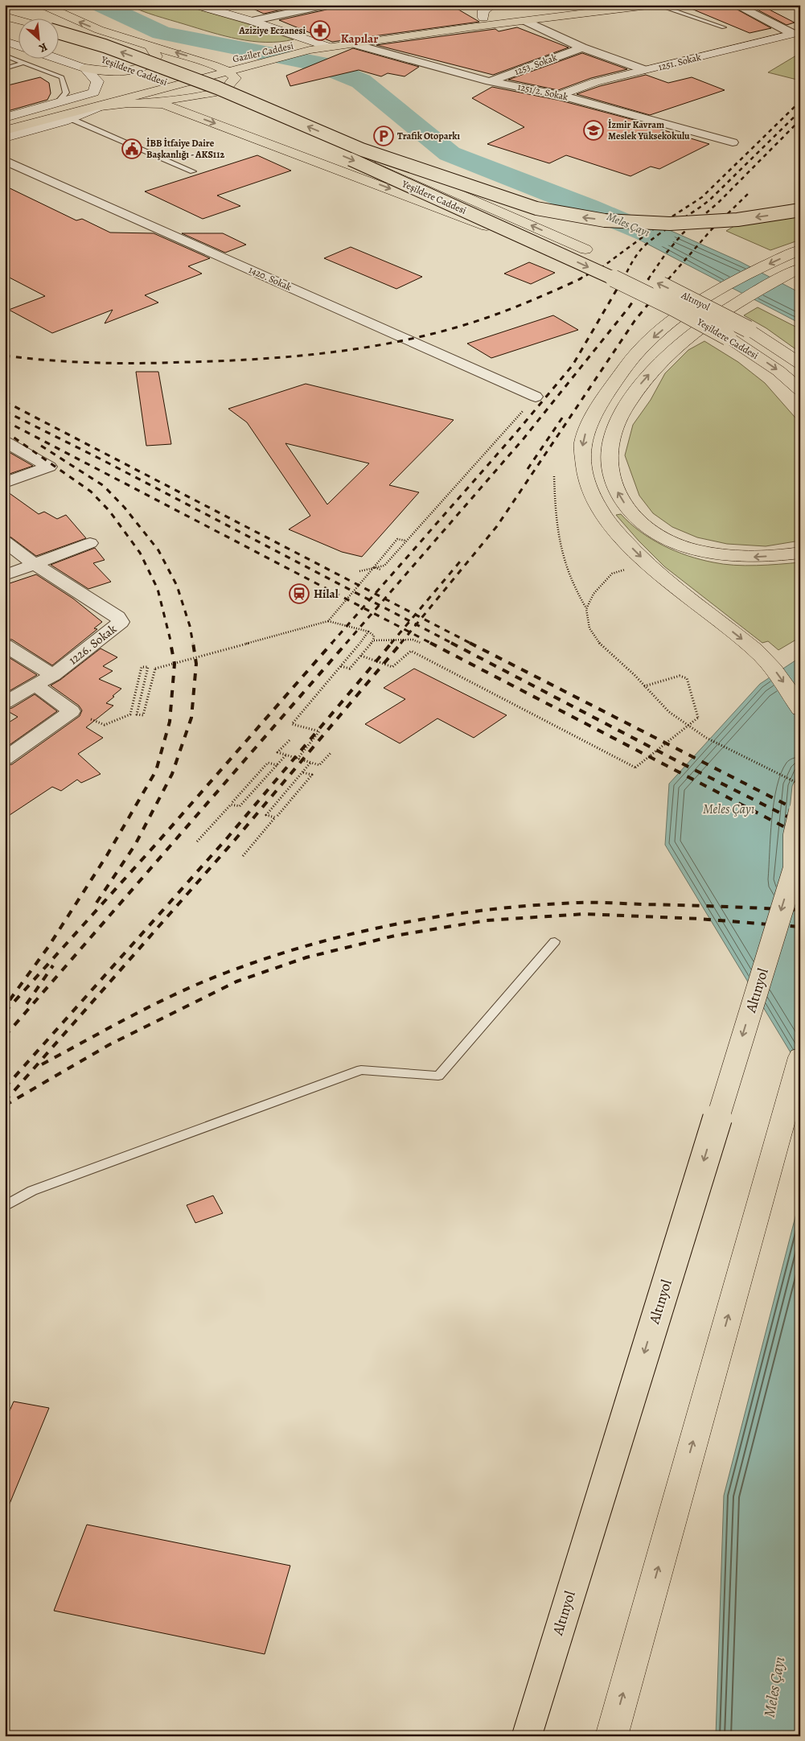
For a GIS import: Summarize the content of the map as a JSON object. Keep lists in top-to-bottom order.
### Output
{
  "streets": {
    "main road": [
      "Gaziler Caddesi",
      "1251. Sokak",
      "Yeşildere Caddesi",
      "Altınyol"
    ],
    "street": [
      "1253. Sokak",
      "1251/2. Sokak",
      "1420. Sokak",
      "1226. Sokak"
    ]
  },
  "crossings": [
    ["Gaziler Caddesi", "1251/2. Sokak"],
    ["1251. Sokak", "1251/2. Sokak"],
    ["1253. Sokak", "1251/2. Sokak"]
  ],
  "districts": ["Kapılar"],
  "water": ["Meles Çayı"],
  "places": {
    "pharmacy": ["Aziziye Eczanesi"],
    "school or university": ["İzmir Kavram Meslek Yüksekokulu"],
    "parking": ["Trafik Otoparkı"],
    "public building": ["İBB İtfaiye Daire Başkanlığı - AKS112"],
    "station": ["Hilal"]
  },
  "north": "bottom right"
}
